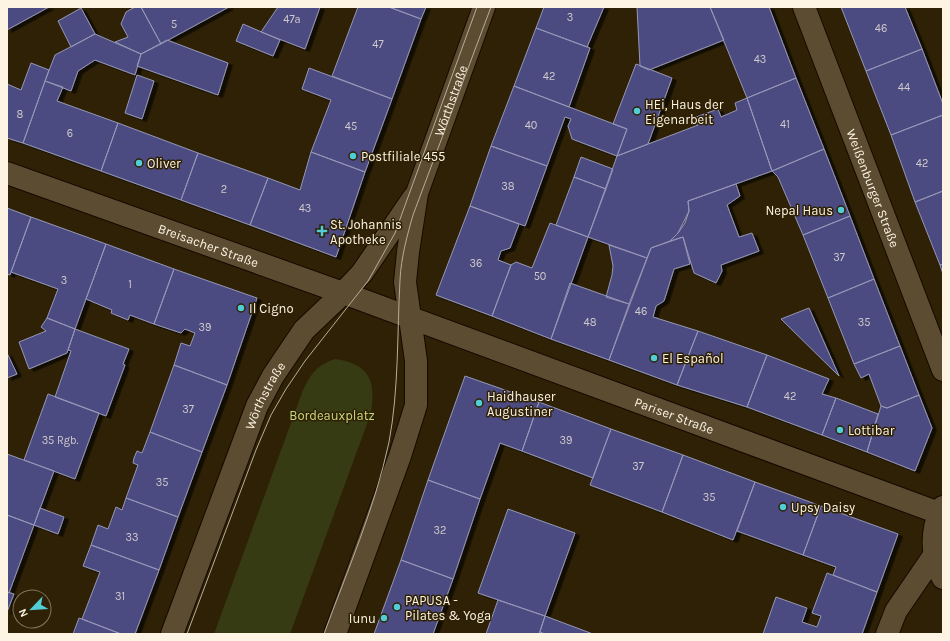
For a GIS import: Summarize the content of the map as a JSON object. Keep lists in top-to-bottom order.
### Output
{
  "streets": {
    "street": [
      "Wörthstraße",
      "Weißenburger Straße",
      "Breisacher Straße",
      "Pariser Straße"
    ]
  },
  "crossings": [
    ["Wörthstraße", "Breisacher Straße"],
    ["Wörthstraße", "Pariser Straße"],
    ["Breisacher Straße", "Pariser Straße"]
  ],
  "parks": ["Bordeauxplatz"],
  "places": {
    "other": [
      "HEi, Haus der Eigenarbeit",
      "Postfiliale 455",
      "Oliver",
      "Nepal Haus",
      "Il Cigno",
      "El Español",
      "Haidhauser Augustiner",
      "Lottibar",
      "Upsy Daisy",
      "PAPUSA - Pilates & Yoga",
      "Iunu"
    ],
    "health": ["St. Johannis Apotheke"]
  },
  "house_numbers": [
    "3",
    "47a",
    "5",
    "46",
    "47",
    "43",
    "42",
    "44",
    "8",
    "41",
    "40",
    "45",
    "6",
    "42",
    "38",
    "2",
    "43",
    "37",
    "36",
    "50",
    "3",
    "1",
    "46",
    "48",
    "35",
    "39",
    "42",
    "37",
    "35 Rgb.",
    "39",
    "37",
    "35",
    "35",
    "32",
    "33",
    "31"
  ],
  "north": "bottom left"
}
